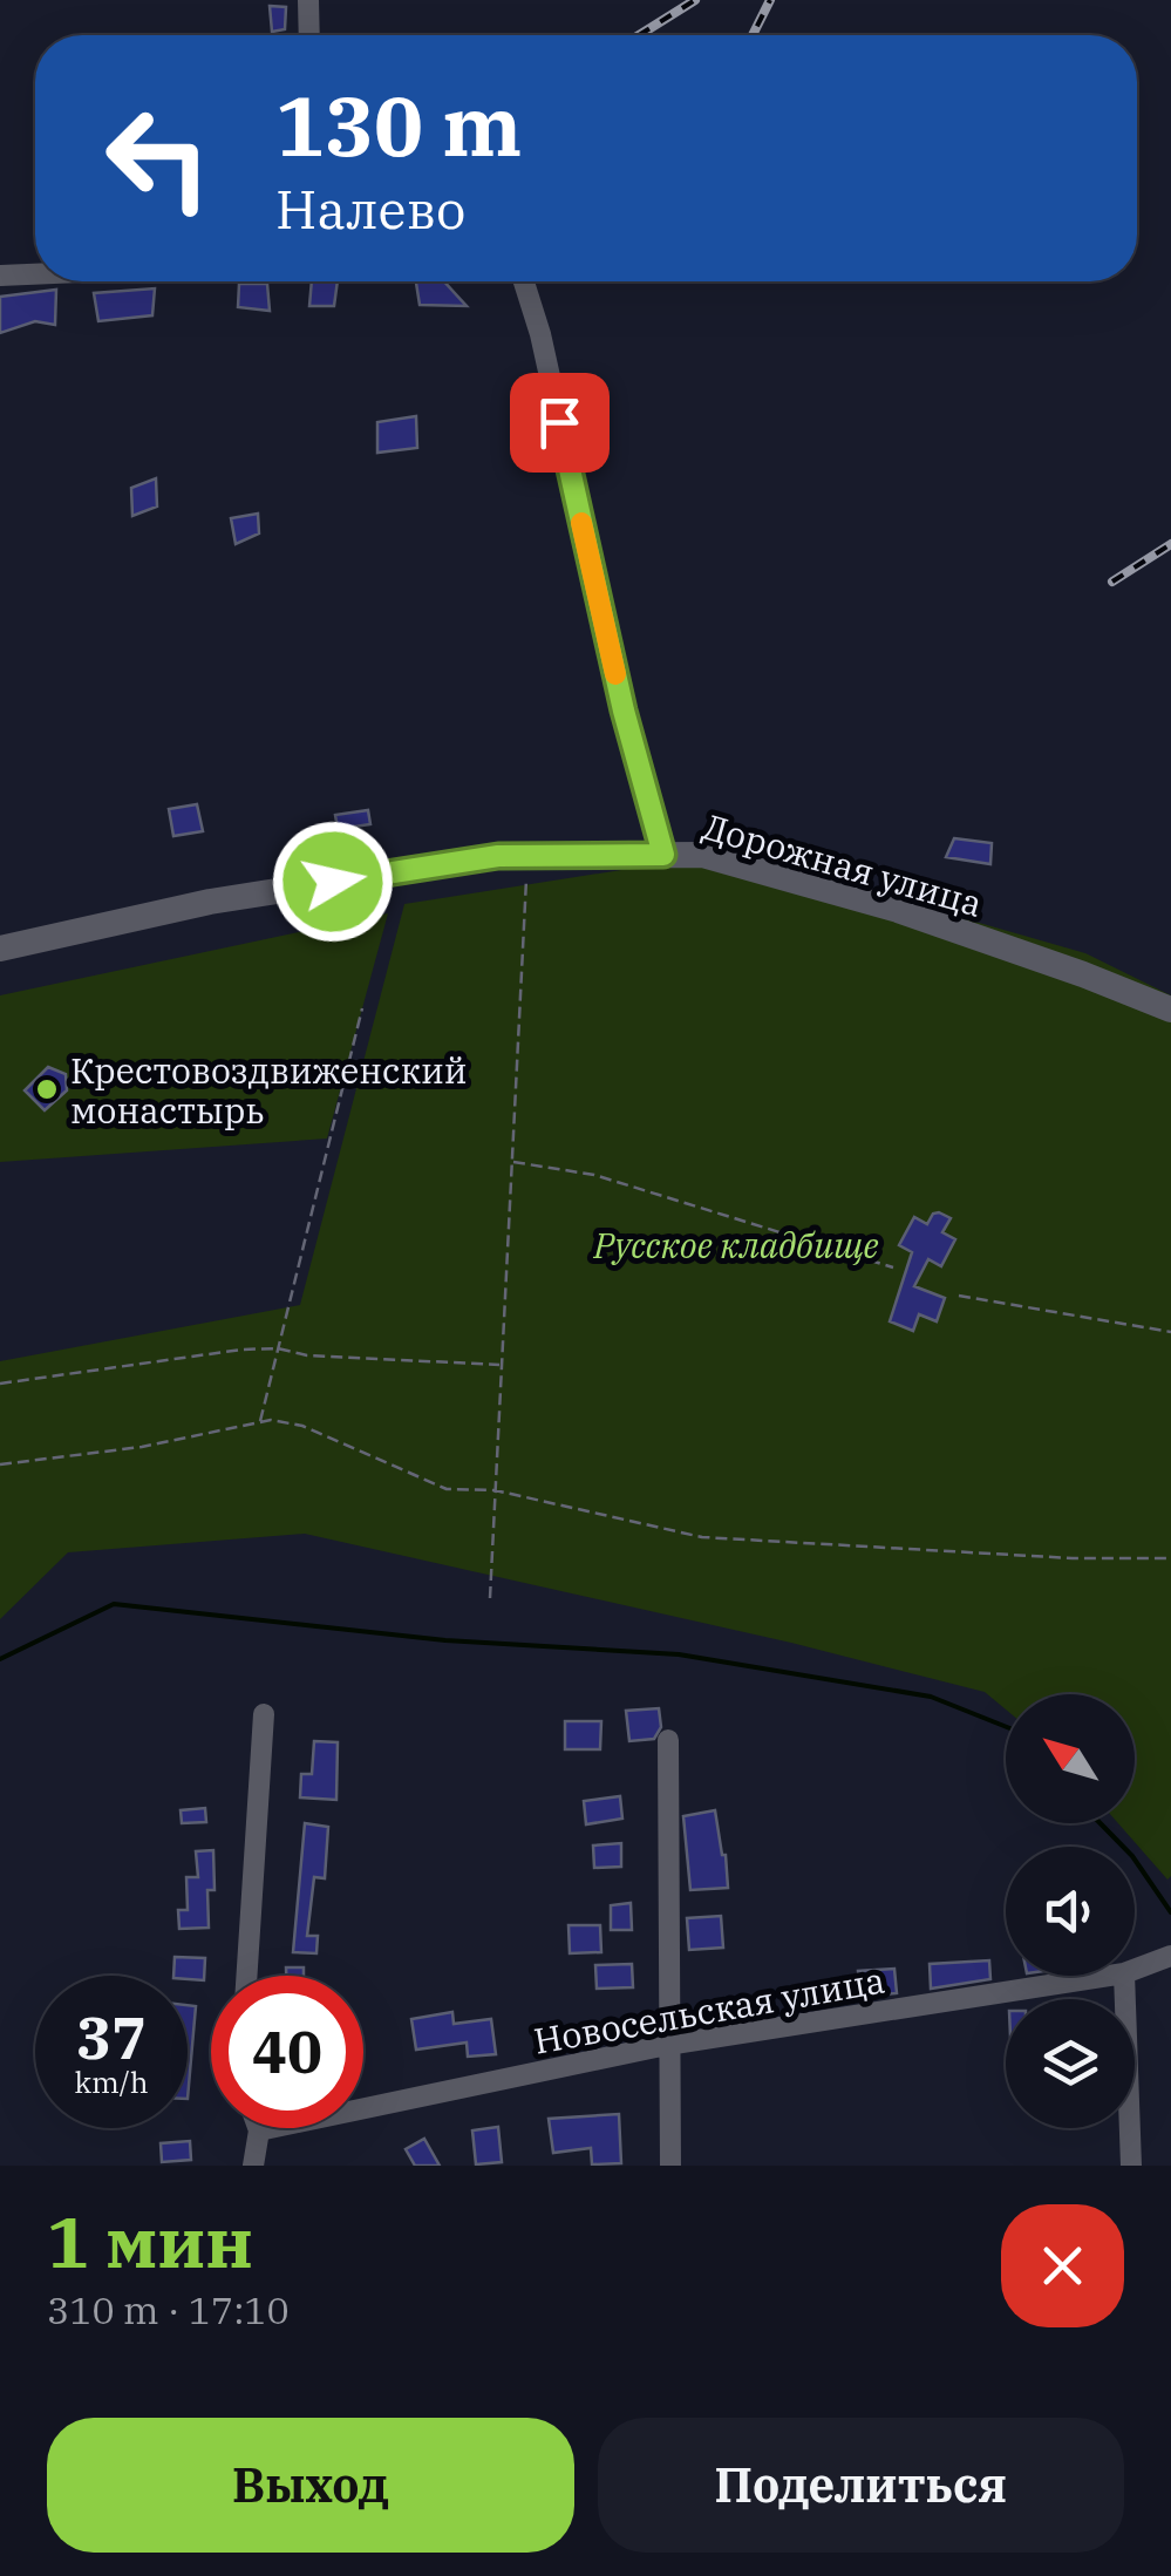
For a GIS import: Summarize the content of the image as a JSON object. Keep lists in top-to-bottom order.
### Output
{
  "streets": {
    "street": ["Дорожная улица", "Новосельская улица"]
  },
  "parks": ["Русское кладбище"],
  "places": ["Крестовоздвиженский монастырь"],
  "north": "top left",
  "page": {
    "turn": ["130 m", "Налево"],
    "speed": "37 km/h",
    "limit": "40",
    "heading": ["1 мин", "310 m · 17:10"],
    "buttons": ["Выход", "Поделиться"]
  }
}
